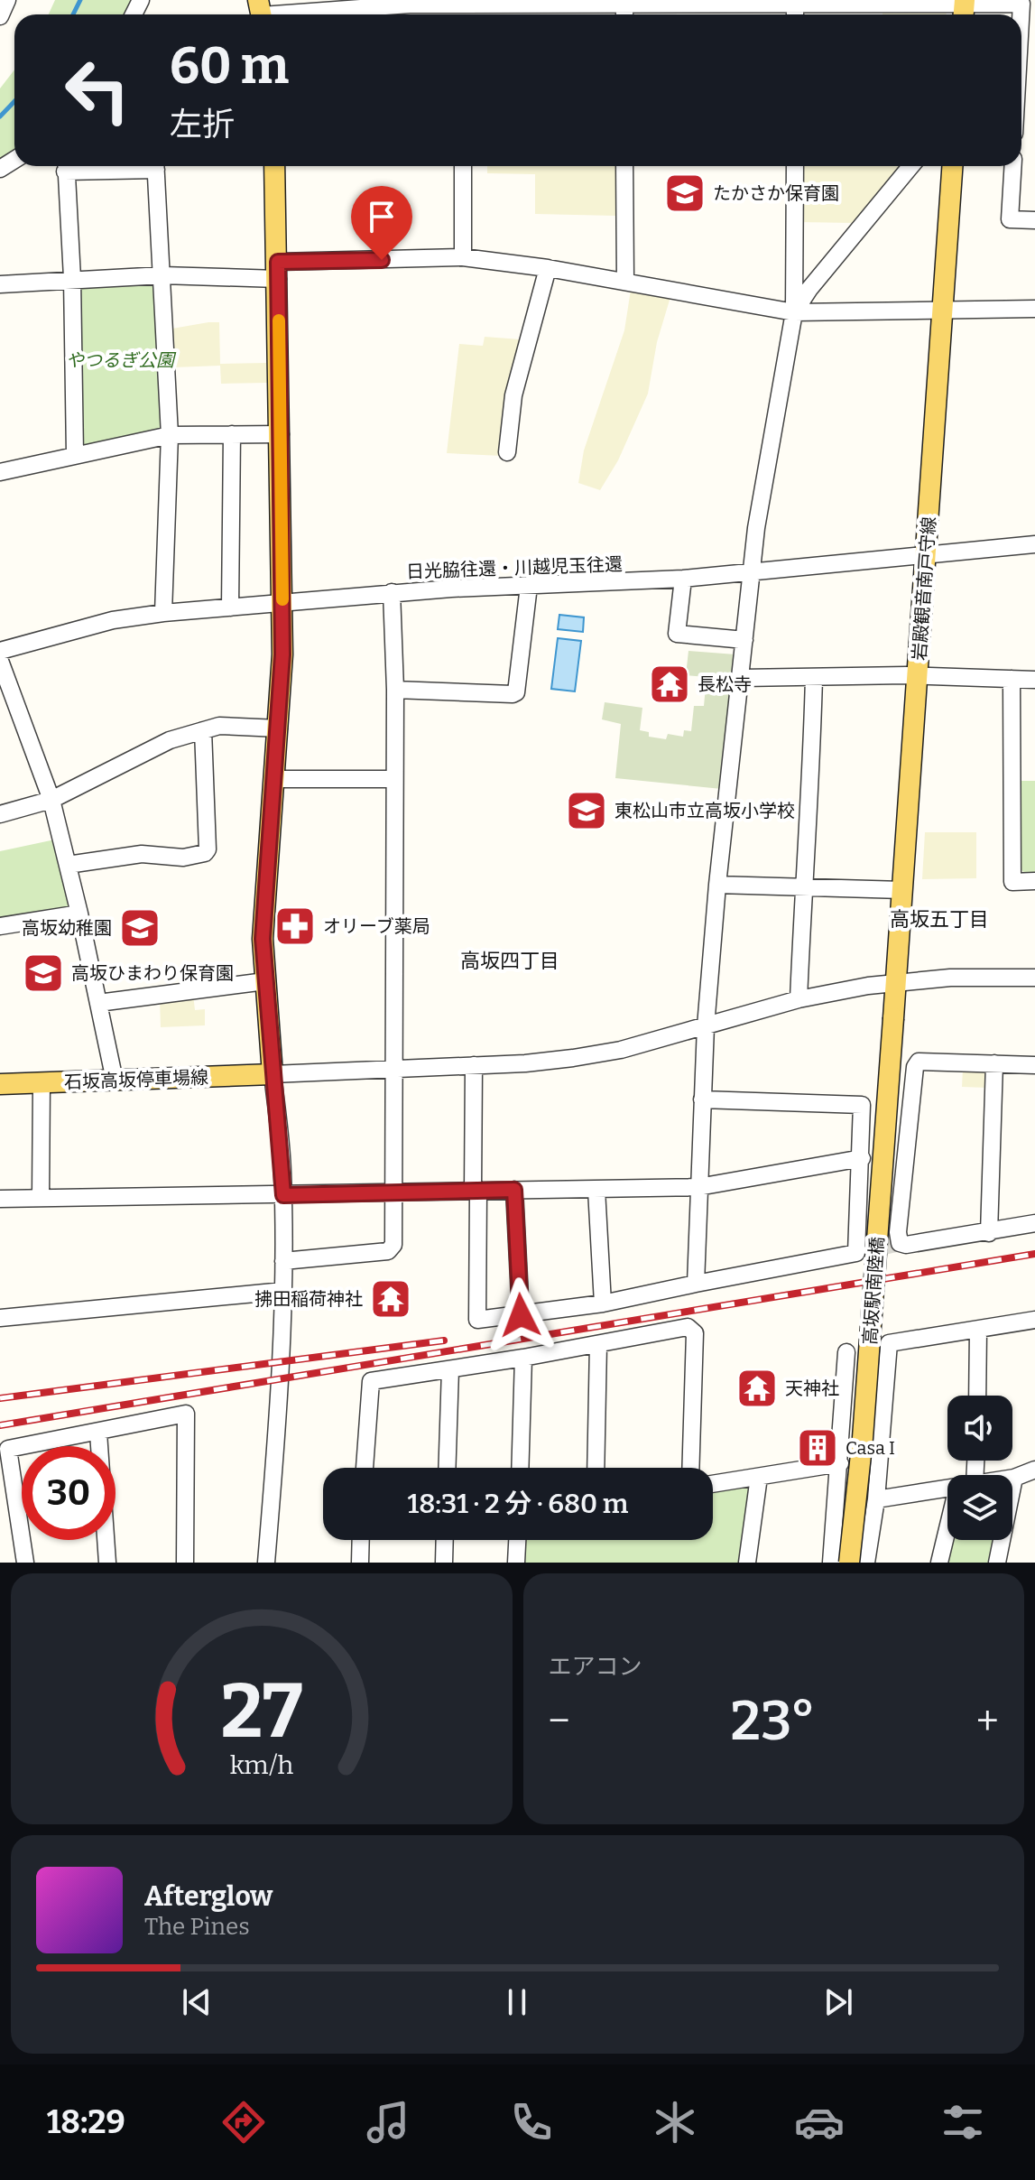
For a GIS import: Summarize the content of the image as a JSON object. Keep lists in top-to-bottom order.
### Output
{
  "streets": {
    "main road": ["岩殿観音南戸守線", "石坂高坂停車場線", "高坂駅南陸橋"],
    "street": ["日光脇往還・川越児玉往還"]
  },
  "crossings": [
    ["日光脇往還・川越児玉往還", "岩殿観音南戸守線"],
    ["岩殿観音南戸守線", "高坂駅南陸橋"]
  ],
  "districts": ["高坂五丁目", "高坂四丁目"],
  "parks": ["やつるぎ公園"],
  "places": {
    "school or university": [
      "たかさか保育園",
      "東松山市立高坂小学校",
      "高坂幼稚園",
      "高坂ひまわり保育園"
    ],
    "temple": ["長松寺", "拂田稲荷神社", "天神社"],
    "pharmacy": ["オリーブ薬局"],
    "building": ["Casa I"]
  },
  "page": {
    "turn": ["60 m", "左折"],
    "limit": "30",
    "trip": "18:31 · 2 分 · 680 m",
    "tile": "エアコン",
    "heat": ["−", "23°", "+"],
    "song": ["Afterglow", "The Pines"],
    "tabs": "18:29",
    "gauge": ["27", "km/h"]
  }
}
